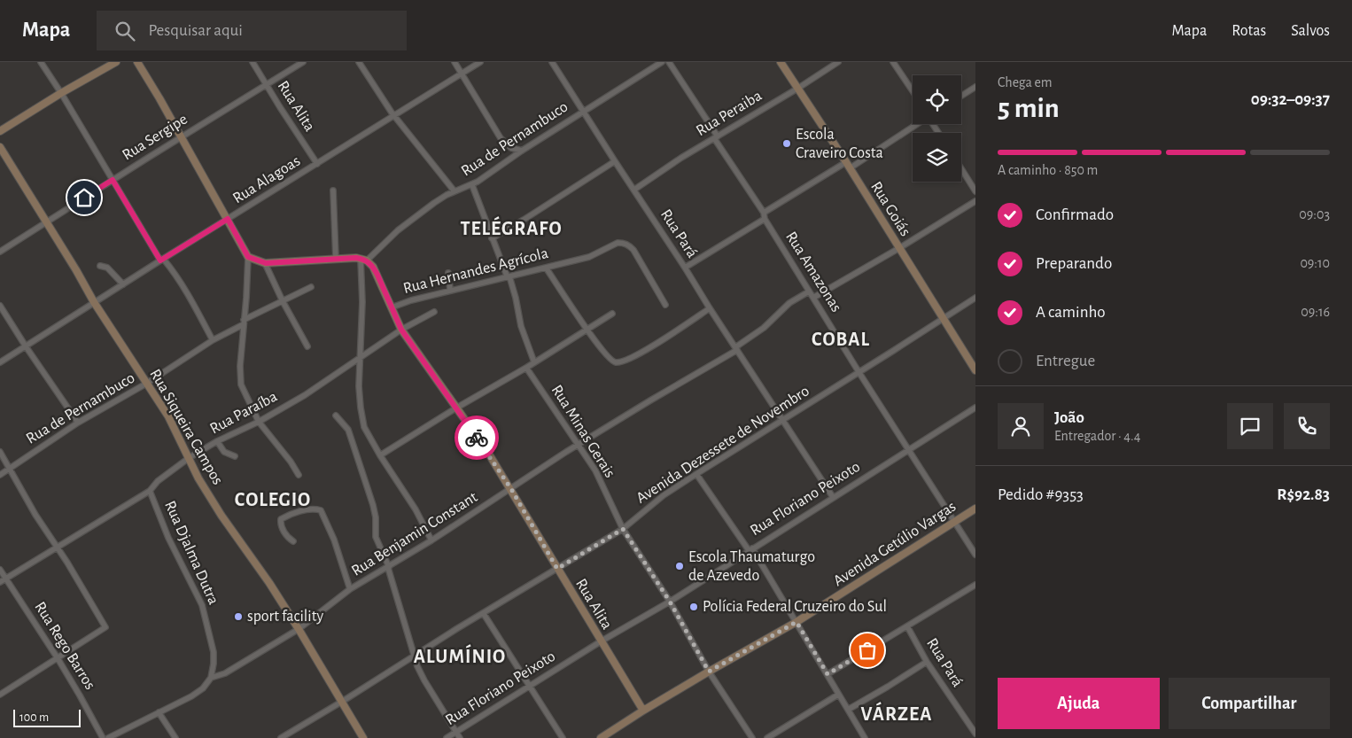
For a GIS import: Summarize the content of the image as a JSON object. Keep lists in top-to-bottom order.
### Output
{
  "streets": {
    "street": [
      "Rua Alita",
      "Rua Peraiba",
      "Rua Sergipe",
      "Rua de Pernambuco",
      "Rua Alagoas",
      "Rua Goiás",
      "Rua Pará",
      "Rua Hernandes Agrícola",
      "Rua Amazonas",
      "Rua Paraíba",
      "Rua Siqueira Campos",
      "Rua Minas Gerais",
      "Avenida Dezessete de Novembro",
      "Rua Floriano Peixoto",
      "Rua Benjamin Constant",
      "Avenida Getúlio Vargas",
      "Rua Djalma Dutra",
      "Rua Rego Barros"
    ]
  },
  "crossings": [
    ["Rua Alita", "Rua Sergipe"],
    ["Rua Alita", "Rua de Pernambuco"],
    ["Rua Alita", "Rua Alagoas"],
    ["Rua Alita", "Rua Hernandes Agrícola"],
    ["Rua Alita", "Rua Paraíba"],
    ["Rua Alita", "Avenida Dezessete de Novembro"],
    ["Rua Alita", "Rua Floriano Peixoto"],
    ["Rua Alita", "Rua Benjamin Constant"],
    ["Rua Alita", "Avenida Getúlio Vargas"],
    ["Rua Peraiba", "Rua Goiás"],
    ["Rua Peraiba", "Rua Pará"],
    ["Rua Peraiba", "Rua Amazonas"],
    ["Rua Sergipe", "Rua Siqueira Campos"],
    ["Rua de Pernambuco", "Rua Pará"],
    ["Rua de Pernambuco", "Rua Siqueira Campos"],
    ["Rua Alagoas", "Rua Siqueira Campos"],
    ["Rua Goiás", "Avenida Dezessete de Novembro"],
    ["Rua Pará", "Avenida Dezessete de Novembro"],
    ["Rua Pará", "Rua Floriano Peixoto"],
    ["Rua Pará", "Rua Benjamin Constant"],
    ["Rua Amazonas", "Avenida Dezessete de Novembro"],
    ["Rua Amazonas", "Rua Floriano Peixoto"],
    ["Rua Amazonas", "Rua Benjamin Constant"],
    ["Rua Amazonas", "Avenida Getúlio Vargas"],
    ["Rua Paraíba", "Rua Siqueira Campos"],
    ["Rua Paraíba", "Rua Djalma Dutra"],
    ["Rua Paraíba", "Rua Rego Barros"],
    ["Rua Siqueira Campos", "Avenida Dezessete de Novembro"],
    ["Rua Siqueira Campos", "Rua Benjamin Constant"],
    ["Rua Minas Gerais", "Avenida Dezessete de Novembro"],
    ["Rua Minas Gerais", "Rua Floriano Peixoto"],
    ["Rua Minas Gerais", "Rua Benjamin Constant"],
    ["Rua Minas Gerais", "Avenida Getúlio Vargas"],
    ["Rua Benjamin Constant", "Rua Djalma Dutra"]
  ],
  "districts": [
    "TELÉGRAFO",
    "COBAL",
    "COLEGIO",
    "ALUMÍNIO",
    "VÁRZEA"
  ],
  "places": [
    "Escola Craveiro Costa",
    "Escola Thaumaturgo de Azevedo",
    "Polícia Federal Cruzeiro do Sul",
    "sport facility"
  ],
  "scale_bar": "100 m",
  "page": {
    "header": "Mapa",
    "search": "Pesquisar aqui",
    "nav": ["Mapa", "Rotas", "Salvos"],
    "heading": ["5 min", "Chega em", "09:32–09:37"],
    "panel": [
      "João",
      "Entregador · 4.4",
      "Pedido #9353",
      "R$92.83"
    ],
    "bar": "A caminho · 850 m",
    "list": [
      ["Confirmado", "09:03"],
      ["Preparando", "09:10"],
      ["A caminho", "09:16"],
      "Entregue"
    ],
    "buttons": ["Ajuda", "Compartilhar"],
    "scale": "100 m"
  }
}
